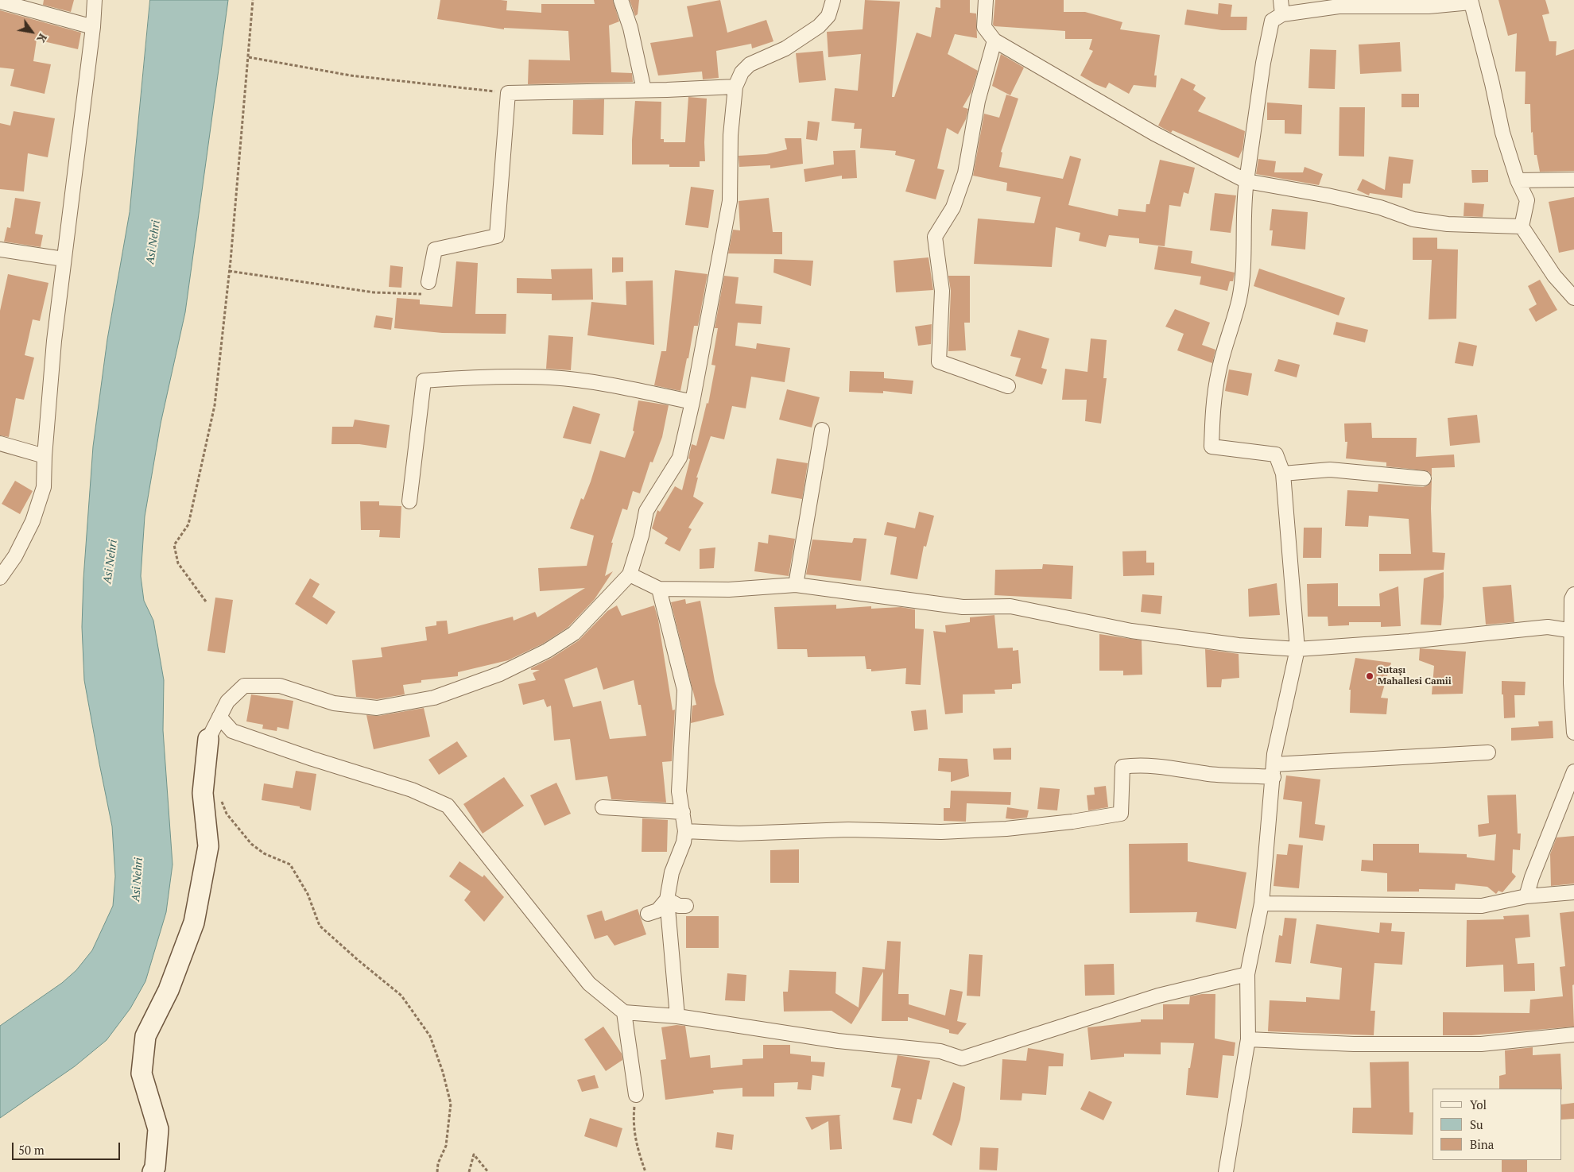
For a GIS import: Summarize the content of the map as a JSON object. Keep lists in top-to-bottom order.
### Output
{
  "water": ["Asi Nehri"],
  "places": ["Sutaşı Mahallesi Camii"],
  "legend": ["Yol", "Su", "Bina"],
  "scale_bar": "50 m",
  "north": "bottom right"
}
